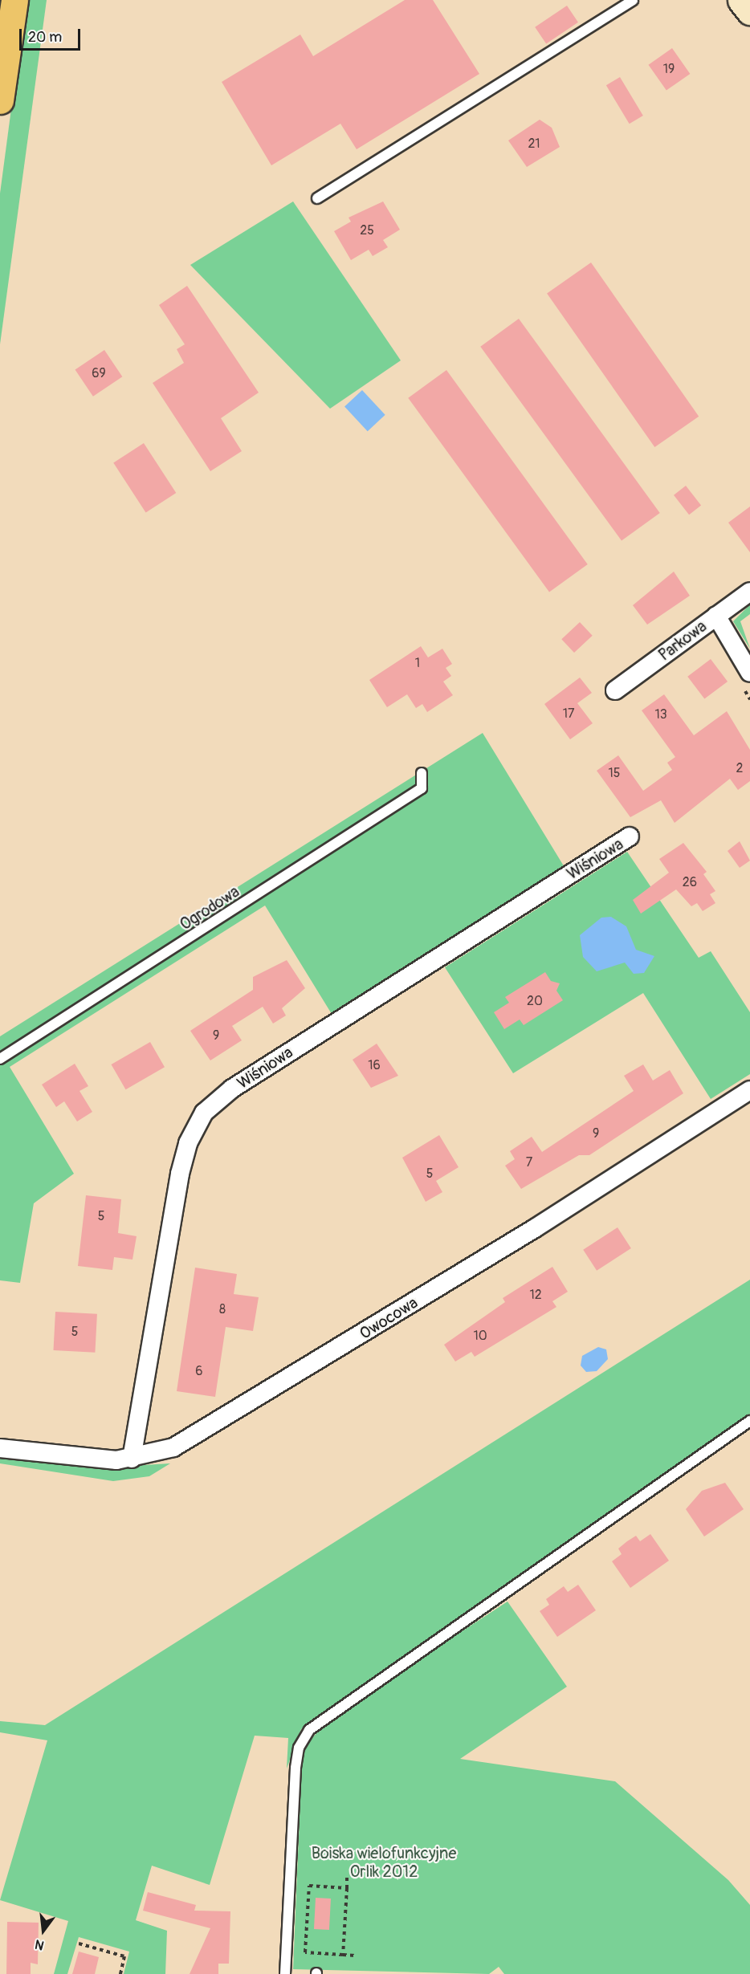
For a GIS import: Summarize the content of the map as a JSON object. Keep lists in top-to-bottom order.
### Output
{
  "streets": {
    "street": ["Parkowa", "Wiśniowa", "Owocowa"],
    "lane": ["Ogrodowa"]
  },
  "crossings": [
    ["Wiśniowa", "Owocowa"]
  ],
  "parks": ["Boiska wielofunkcyjne Orlik 2012"],
  "house_numbers": [
    "19",
    "21",
    "25",
    "69",
    "1",
    "17",
    "13",
    "2",
    "15",
    "26",
    "20",
    "9",
    "16",
    "9",
    "7",
    "5",
    "5",
    "12",
    "8",
    "5",
    "10",
    "6"
  ],
  "scale_bar": "20 m",
  "north": "bottom"
}
